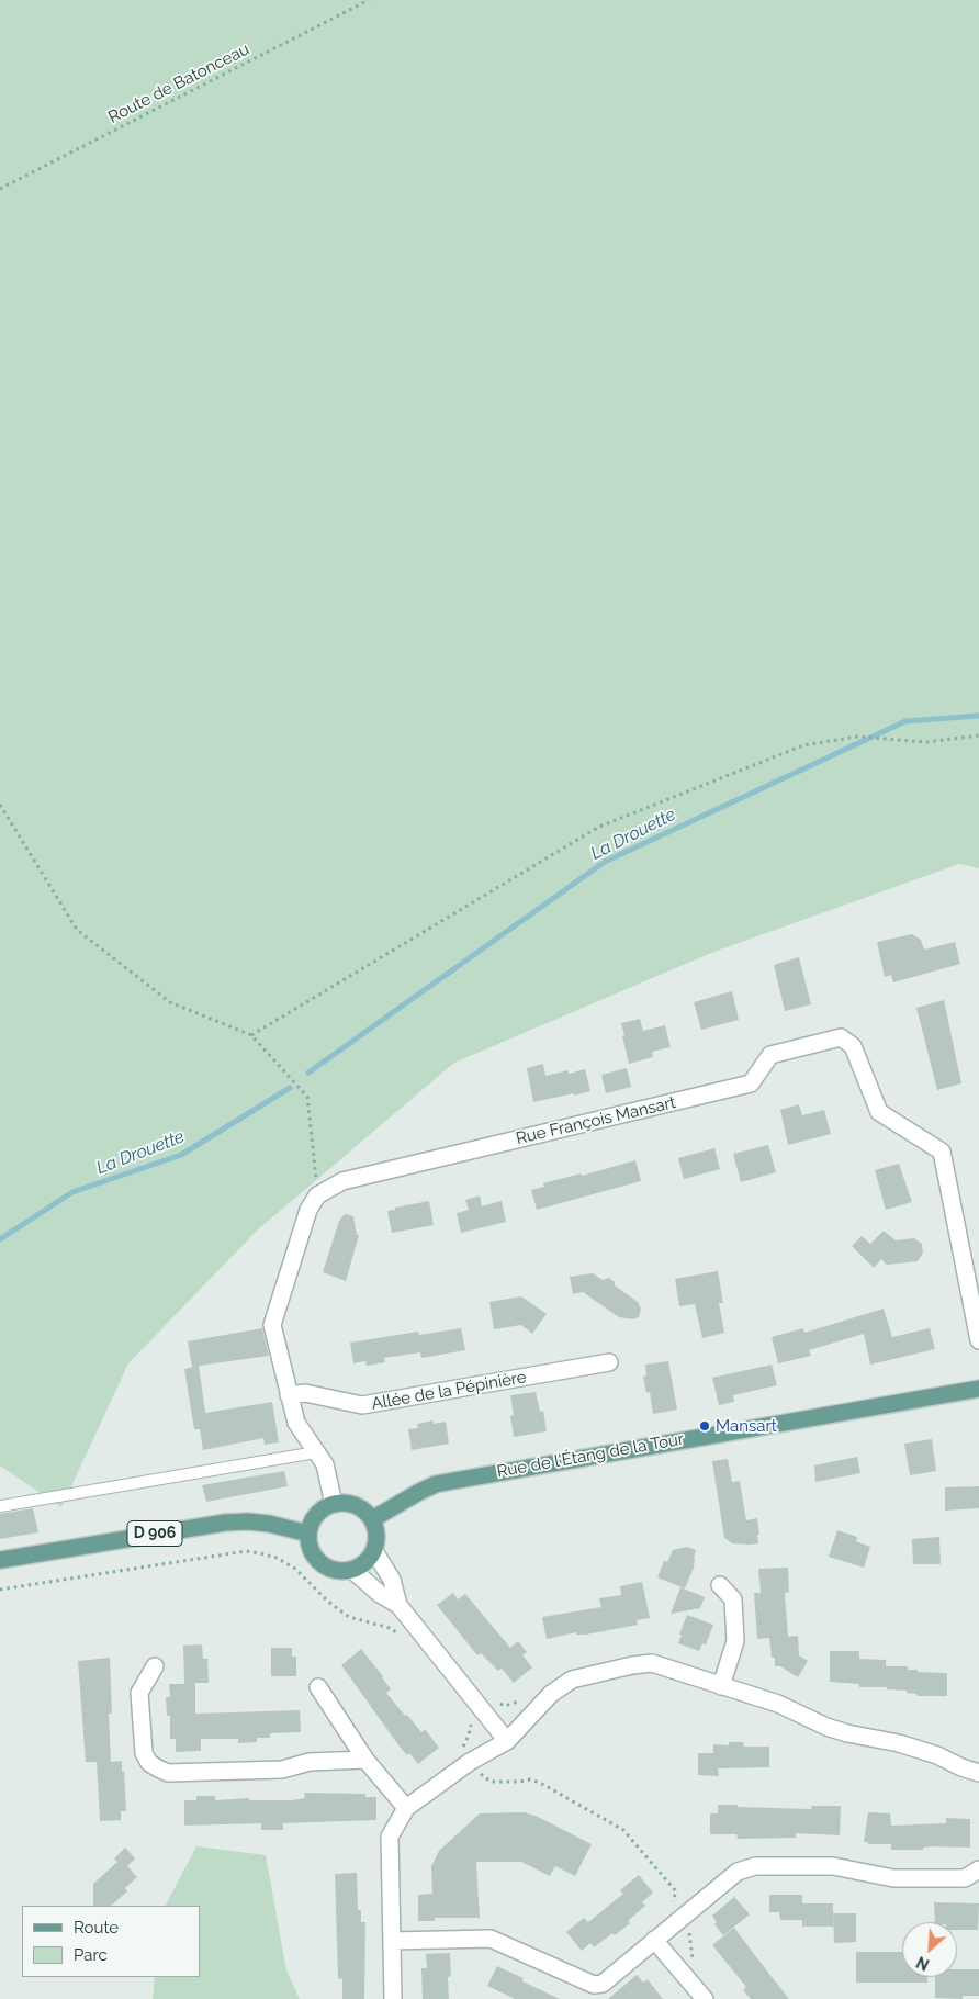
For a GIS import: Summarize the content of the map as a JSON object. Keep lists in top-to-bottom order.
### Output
{
  "streets": {
    "main road": ["Rue de l'Étang de la Tour", "D 906"],
    "street": ["Rue François Mansart", "Allée de la Pépinière"],
    "path": ["Route de Batonceau"]
  },
  "crossings": [
    ["Rue de l'Étang de la Tour", "D 906"]
  ],
  "water": ["La Drouette"],
  "places": ["Mansart"],
  "legend": ["Route", "Parc"],
  "north": "bottom left"
}
